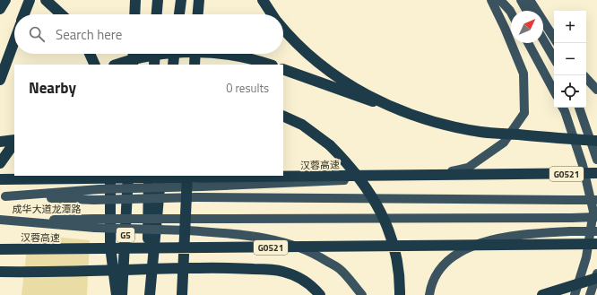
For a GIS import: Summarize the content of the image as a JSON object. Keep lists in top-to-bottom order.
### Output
{
  "streets": {
    "highway": ["汉蓉高速", "G0521", "G5"],
    "main road": ["成华大道龙潭路"]
  },
  "north": "top right",
  "page": {
    "map_buttons": ["+", "−"],
    "search": "Search here",
    "heading": ["Nearby", "0 results"]
  }
}
